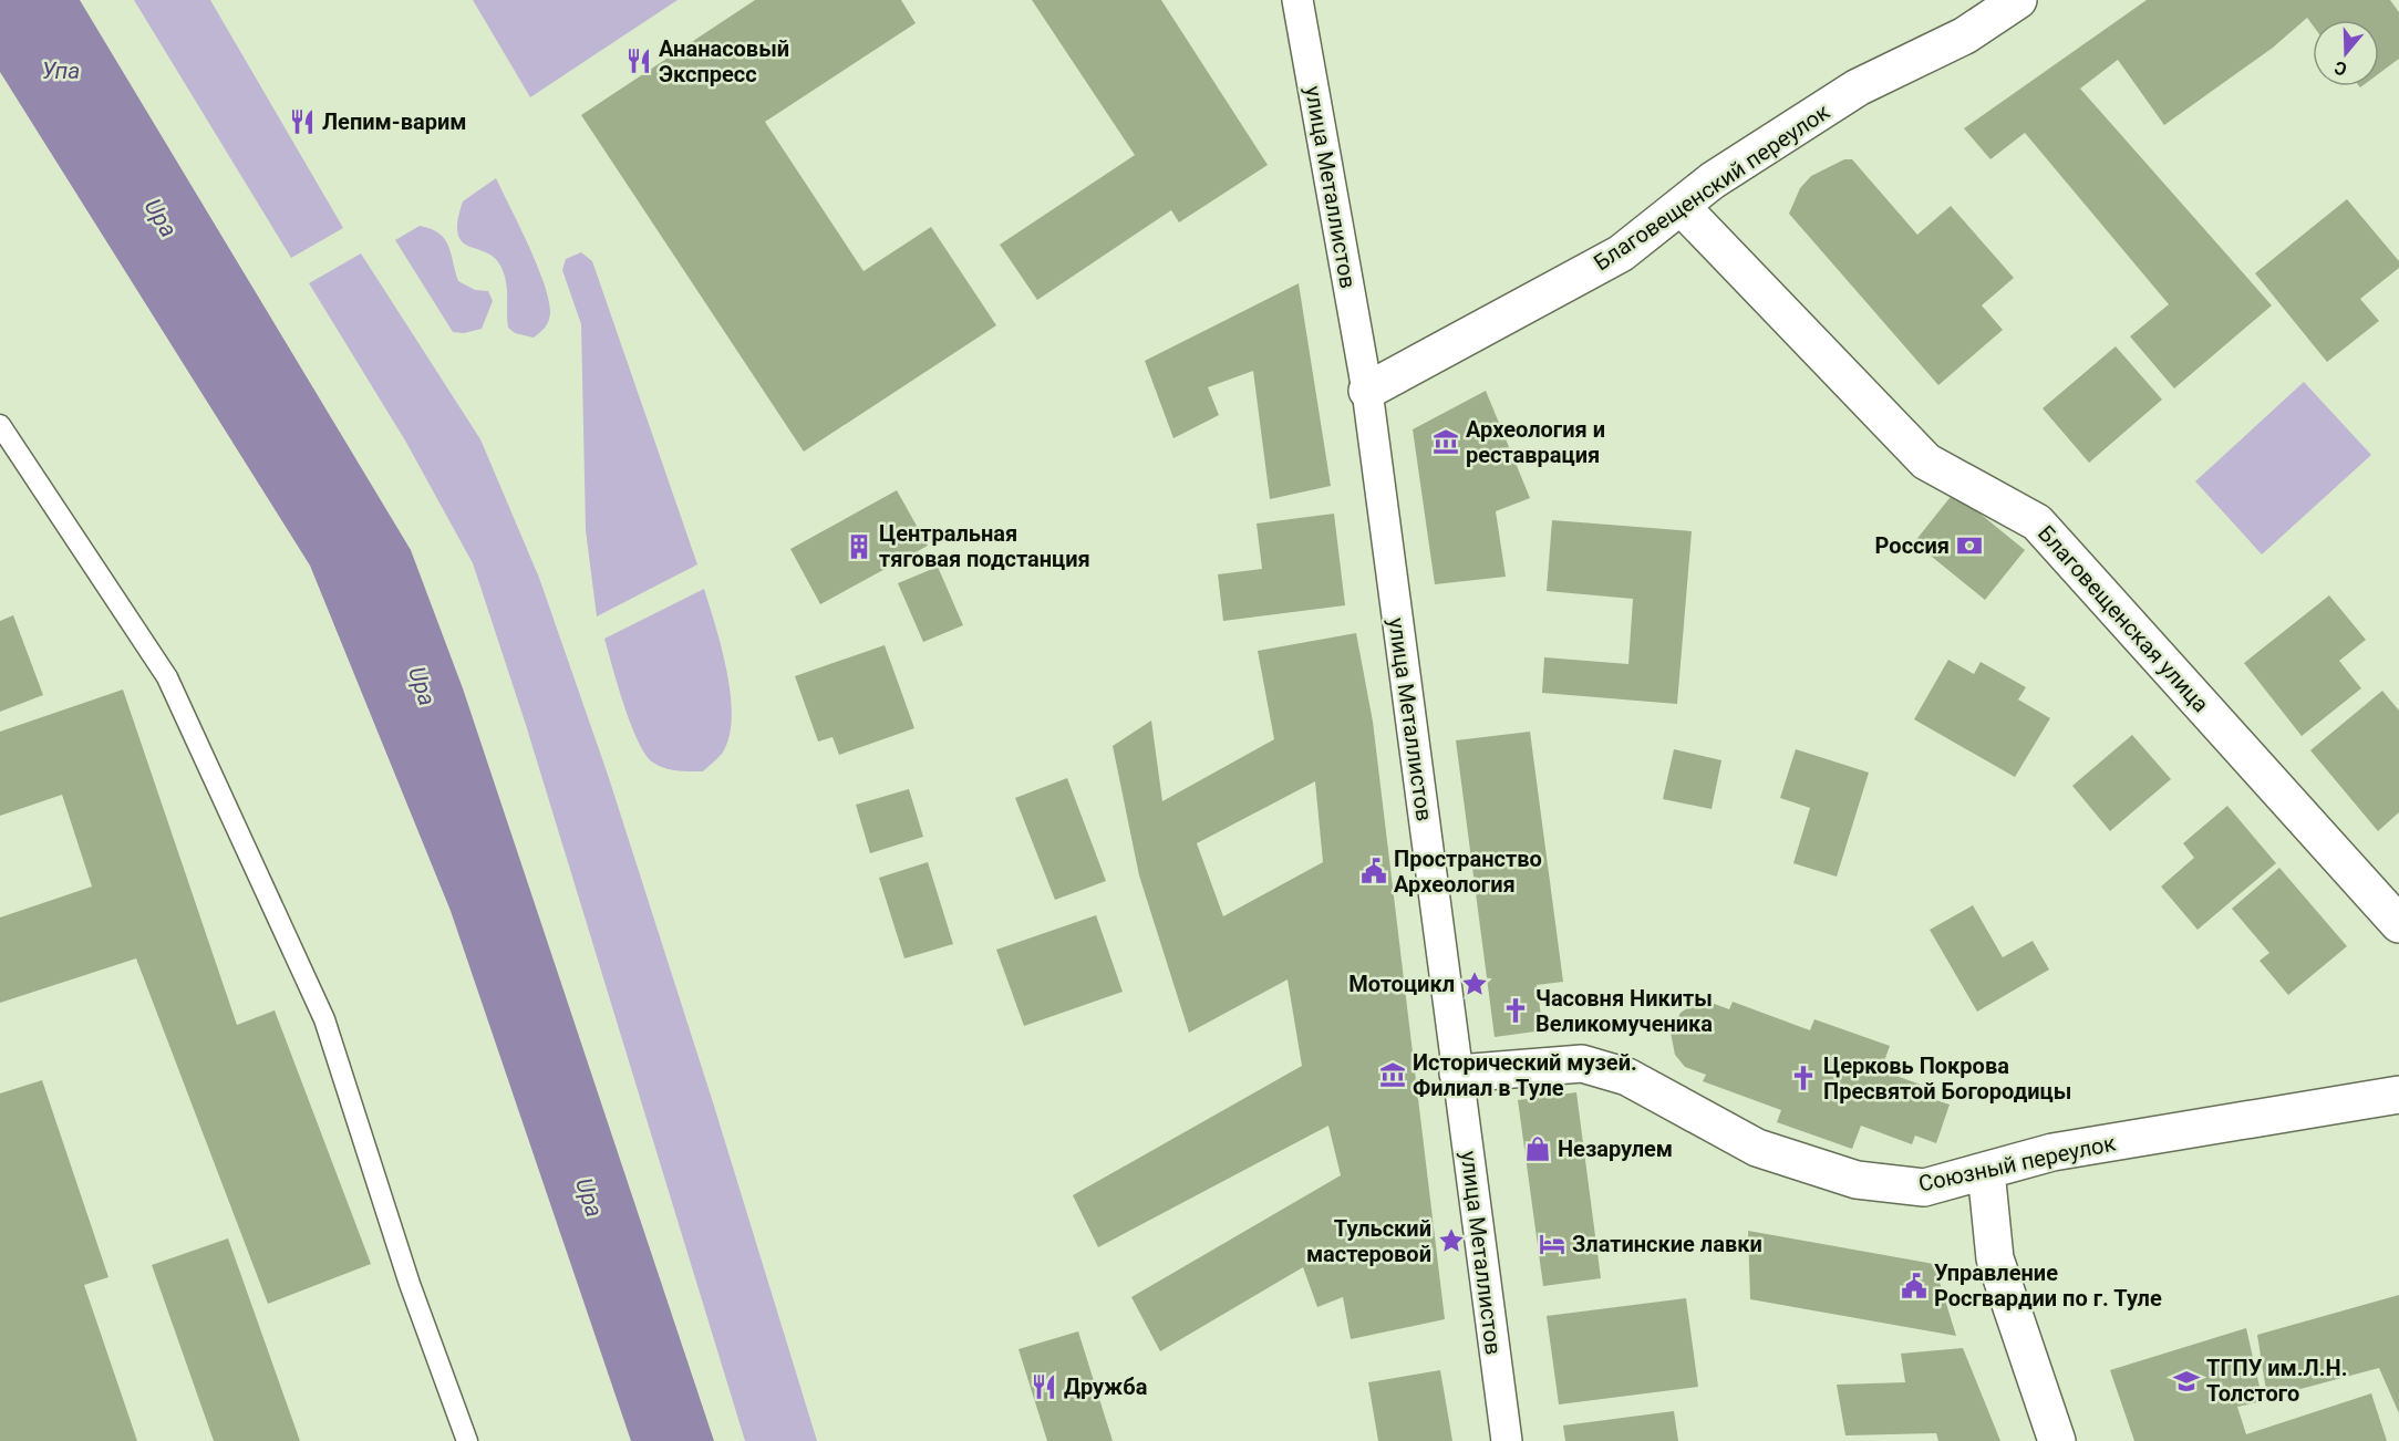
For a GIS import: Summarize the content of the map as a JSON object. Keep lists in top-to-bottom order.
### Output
{
  "streets": {
    "street": [
      "улица Металлистов",
      "Благовещенский переулок",
      "Благовещенская улица",
      "Союзный переулок"
    ]
  },
  "crossings": [
    ["улица Металлистов", "Благовещенский переулок"],
    ["улица Металлистов", "Союзный переулок"],
    ["Благовещенский переулок", "Благовещенская улица"]
  ],
  "water": ["Упа", "Upa"],
  "places": {
    "restaurant": ["Ананасовый Экспресс", "Лепим-варим", "Дружба"],
    "museum": ["Археология и реставрация", "Исторический музей. Филиал в Туле"],
    "bank": ["Россия"],
    "building": ["Центральная тяговая подстанция"],
    "public building": ["Пространство Археология", "Управление Росгвардии по г. Туле"],
    "place": ["Мотоцикл", "Тульский мастеровой"],
    "church": ["Часовня Никиты Великомученика", "Церковь Покрова Пресвятой Богородицы"],
    "shop": ["Незарулем"],
    "hotel": ["Златинские лавки"],
    "school or university": ["ТГПУ им.Л.Н. Толстого"]
  },
  "north": "bottom"
}
